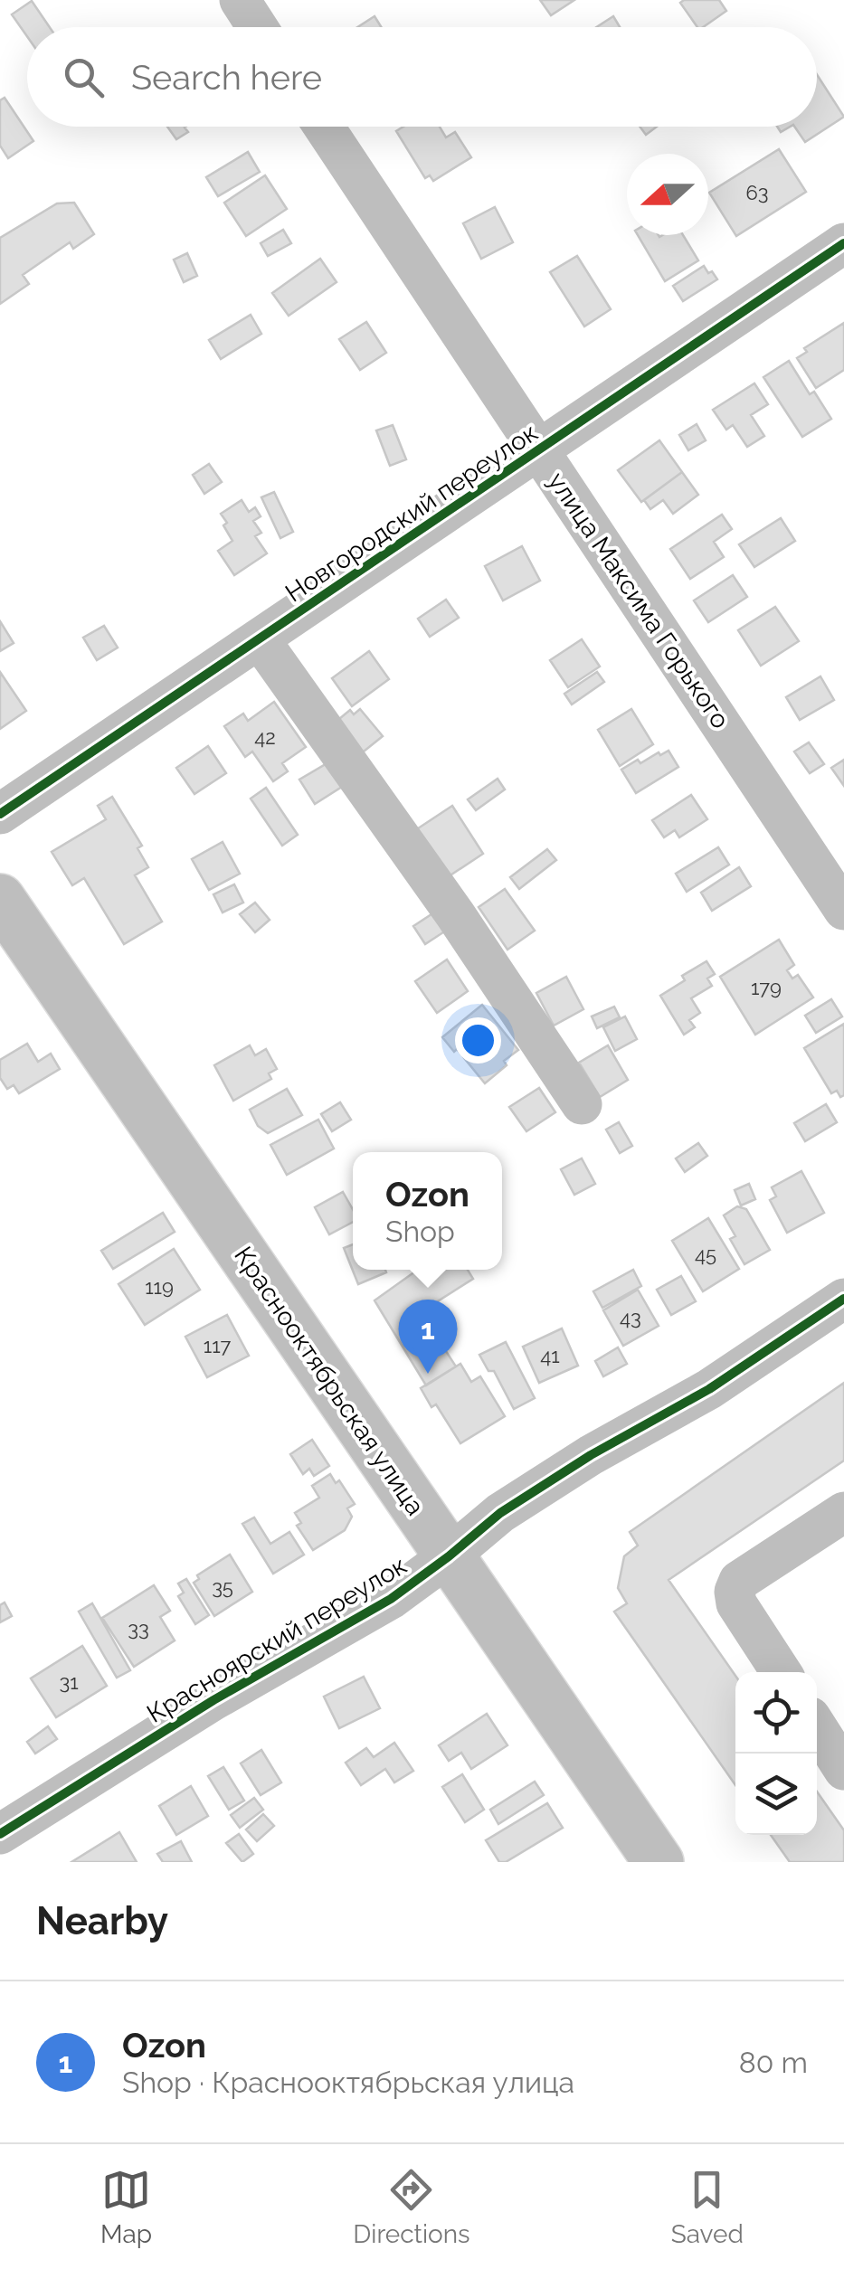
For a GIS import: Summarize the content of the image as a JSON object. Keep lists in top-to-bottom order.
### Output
{
  "streets": {
    "main road": ["Краснооктябрьская улица"],
    "street": ["Новгородский переулок", "улица Максима Горького", "Красноярский переулок"]
  },
  "crossings": [
    ["Новгородский переулок", "улица Максима Горького"],
    ["Краснооктябрьская улица", "Красноярский переулок"]
  ],
  "house_numbers": [
    "63",
    "42",
    "179",
    "45",
    "119",
    "43",
    "117",
    "41",
    "35",
    "33",
    "31"
  ],
  "north": "left",
  "page": {
    "search": "Search here",
    "popup": ["Ozon", "Shop"],
    "pins": "1",
    "heading": "Nearby",
    "list": [
      {
        "mark": "1",
        "name": "Ozon",
        "note": "Shop · Краснооктябрьская улица",
        "value": "80 m"
      }
    ],
    "nav": ["Map", "Directions", "Saved"]
  }
}
